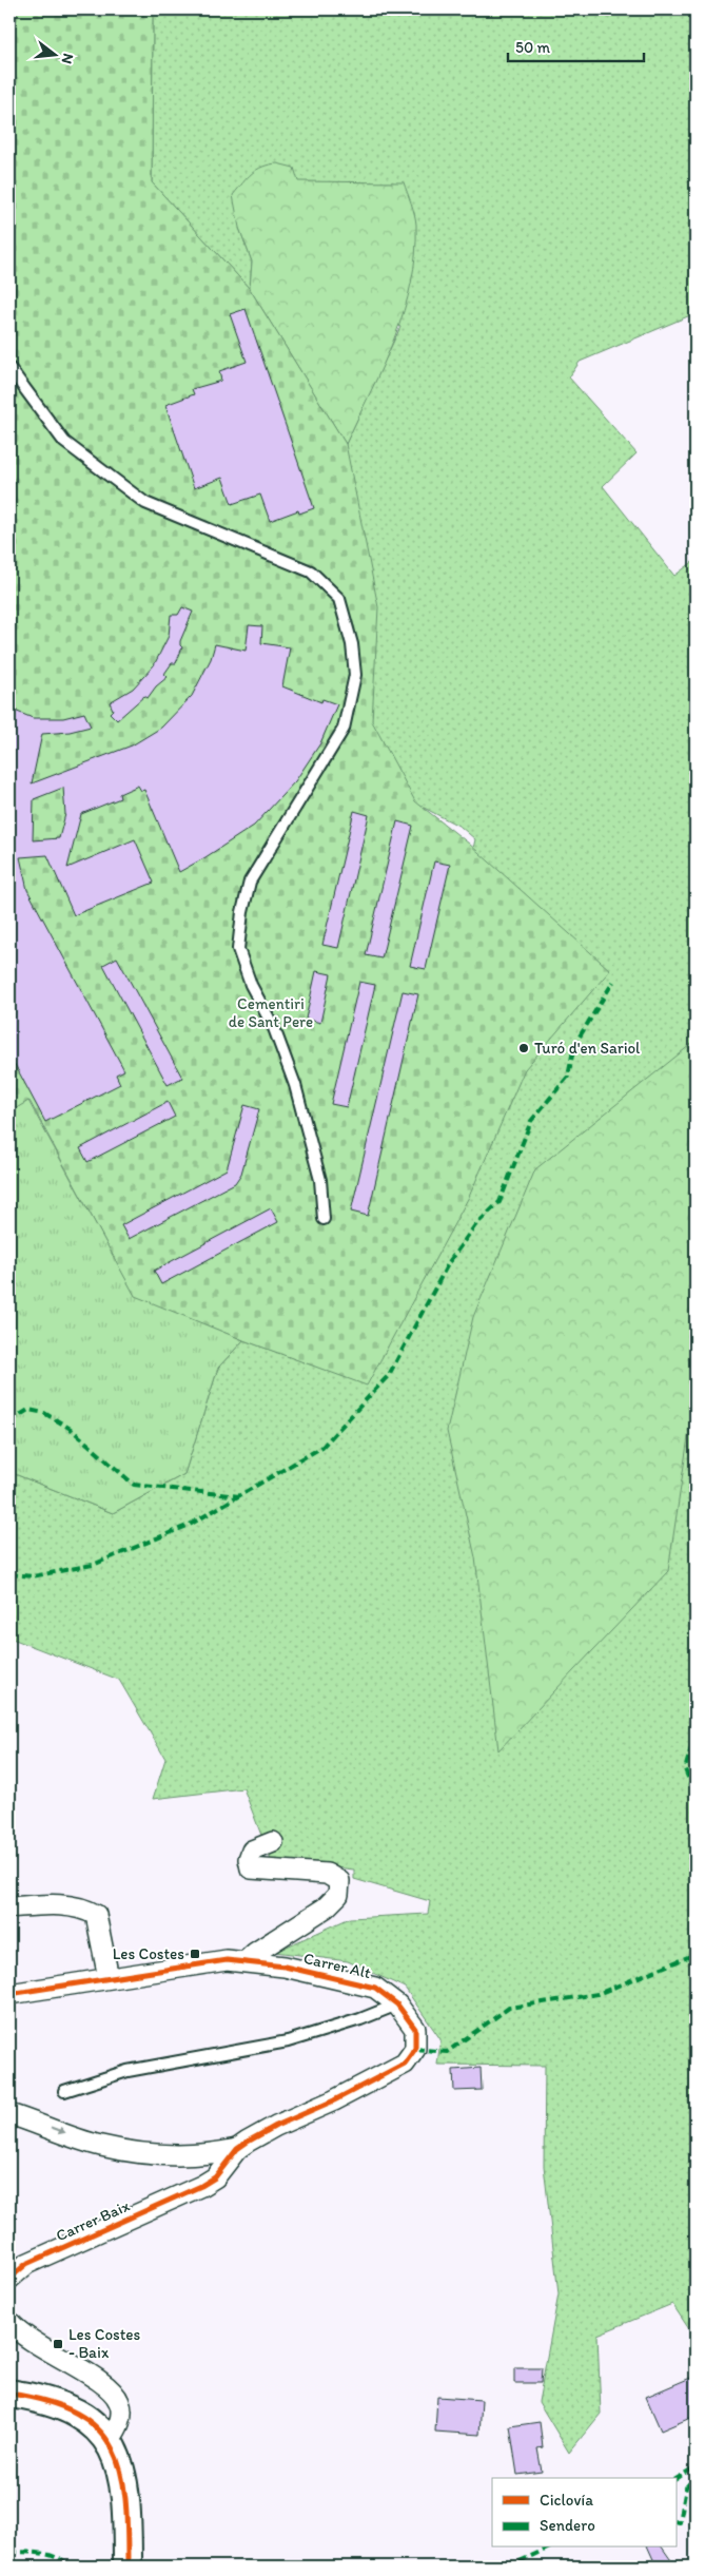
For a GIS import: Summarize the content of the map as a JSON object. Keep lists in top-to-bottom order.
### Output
{
  "streets": {
    "street": ["Carrer Alt", "Carrer Baix"]
  },
  "crossings": [
    ["Carrer Alt", "Carrer Baix"]
  ],
  "parks": ["Cementiri de Sant Pere"],
  "places": {
    "other": ["Turó d'en Sariol"],
    "transit": ["Les Costes", "Les Costes - Baix"]
  },
  "legend": ["Ciclovía", "Sendero"],
  "scale_bar": "50 m",
  "north": "right"
}
